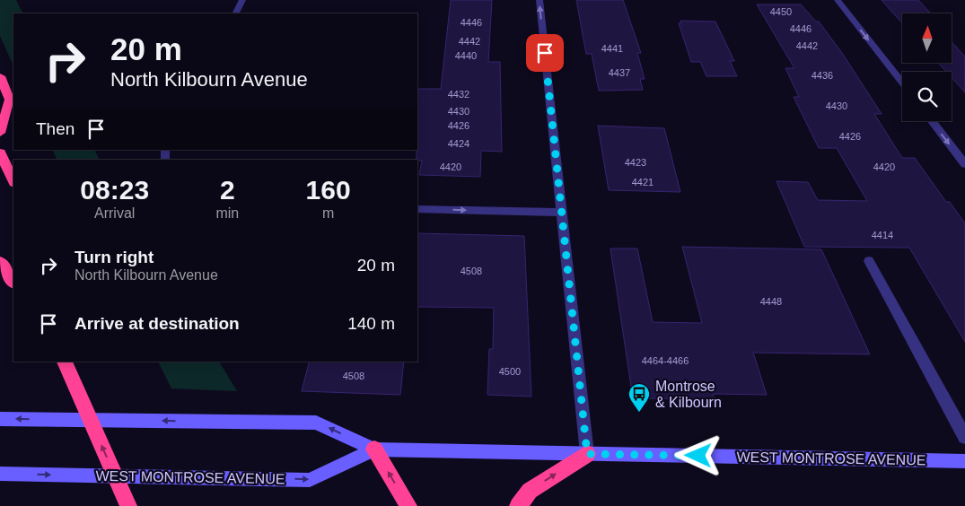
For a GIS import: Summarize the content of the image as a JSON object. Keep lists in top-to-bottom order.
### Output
{
  "streets": {
    "main road": ["WEST MONTROSE AVENUE"]
  },
  "places": {
    "bus stop": ["Montrose & Kilbourn"]
  },
  "house_numbers": [
    "4450",
    "4446",
    "4446",
    "4442",
    "4442",
    "4441",
    "4440",
    "4437",
    "4436",
    "4432",
    "4430",
    "4430",
    "4426",
    "4426",
    "4424",
    "4423",
    "4420",
    "4420",
    "4421",
    "4414",
    "4508",
    "4448",
    "4464-4466",
    "4500",
    "4508"
  ],
  "north": "top",
  "page": {
    "turn": ["20 m", "North Kilbourn Avenue"],
    "then": "Then",
    "eta": [
      "08:23",
      "Arrival",
      "2",
      "min",
      "160",
      "m"
    ],
    "list": [
      {
        "name": "Turn right",
        "note": "North Kilbourn Avenue",
        "value": "20 m"
      },
      {
        "name": "Arrive at destination",
        "value": "140 m"
      }
    ]
  }
}
